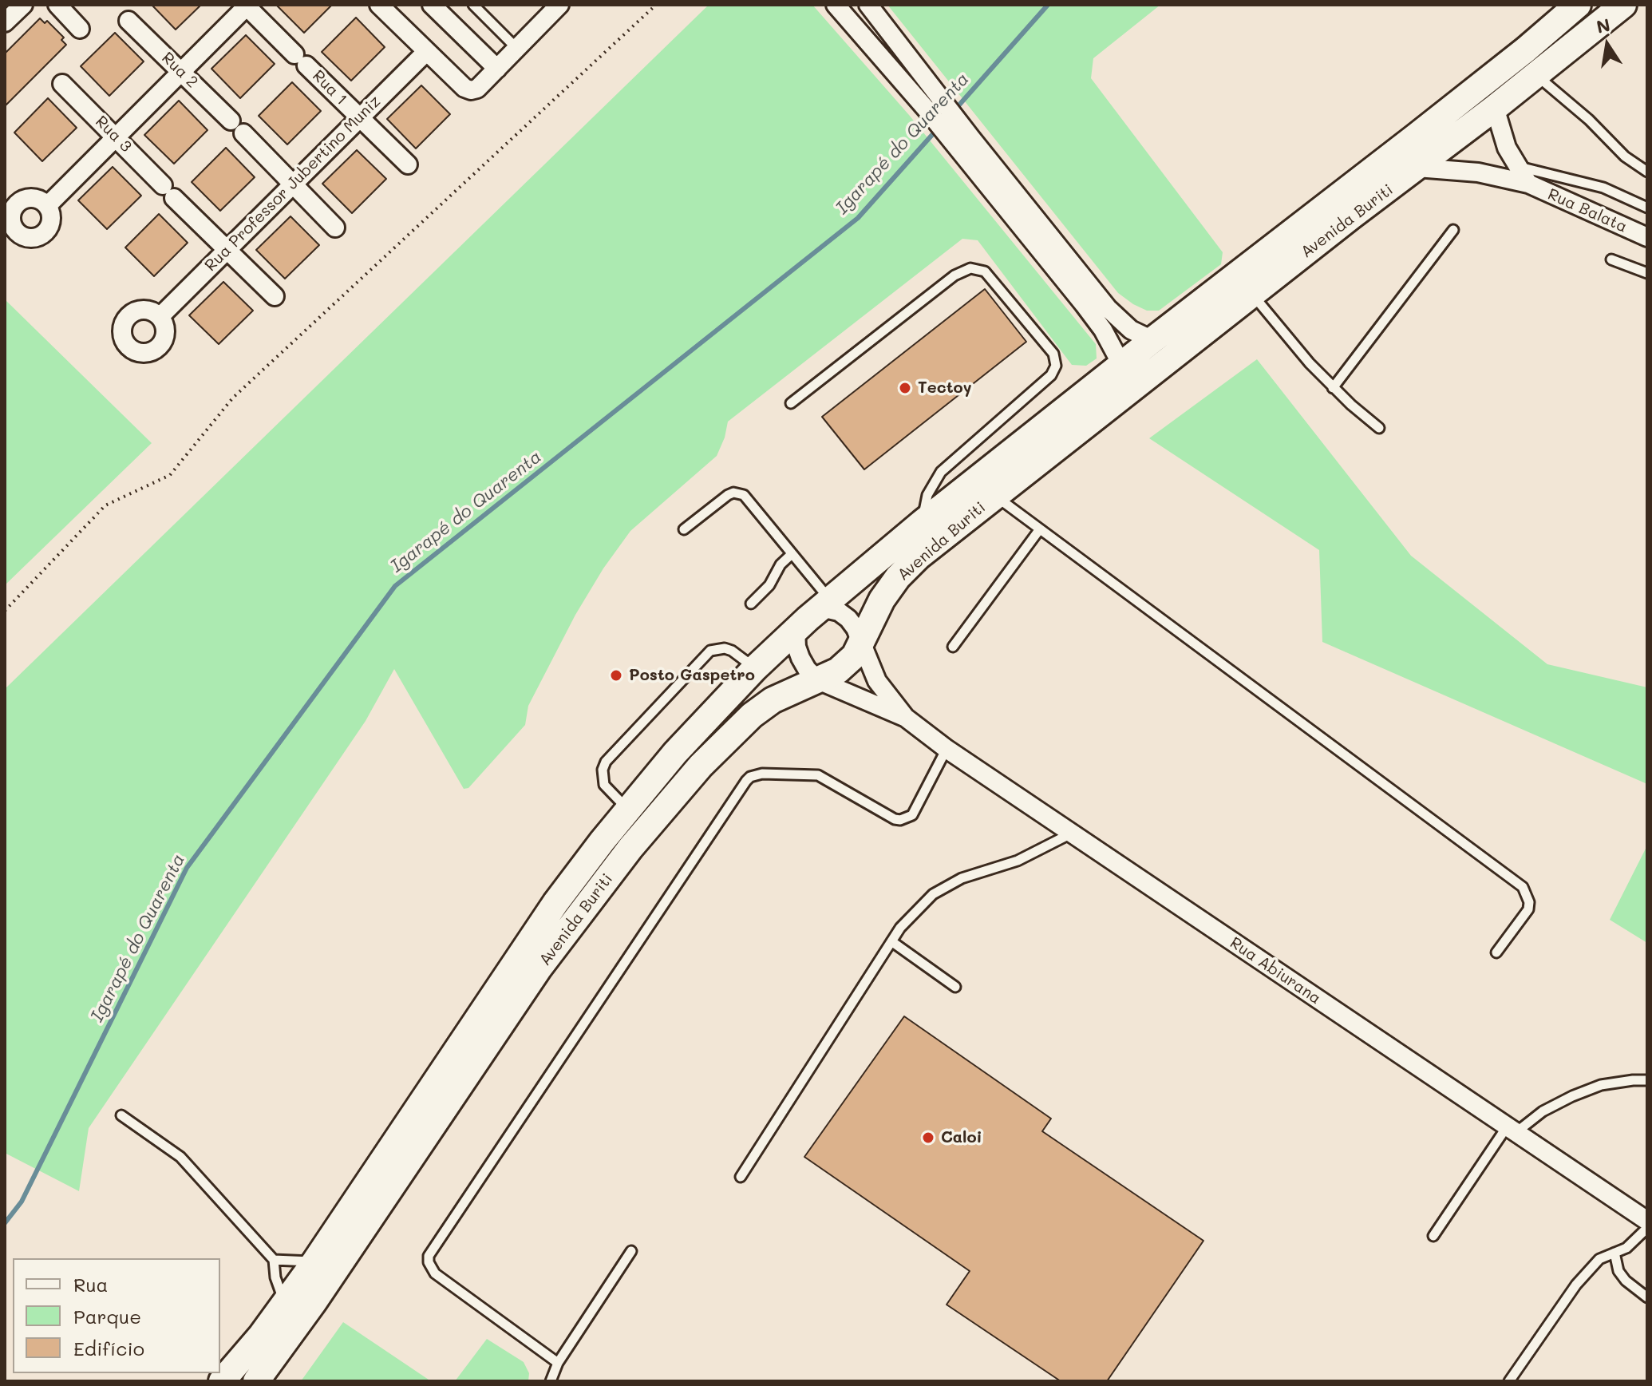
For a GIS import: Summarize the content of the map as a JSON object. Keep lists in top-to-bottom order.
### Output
{
  "streets": {
    "main road": ["Avenida Buriti"],
    "street": [
      "Rua 2",
      "Rua 1",
      "Rua 3",
      "Rua Professor Jubertino Muniz",
      "Rua Balata",
      "Rua Abiurana"
    ]
  },
  "crossings": [
    ["Rua 2", "Rua Professor Jubertino Muniz"],
    ["Rua 1", "Rua Professor Jubertino Muniz"],
    ["Rua 3", "Rua Professor Jubertino Muniz"],
    ["Rua Balata", "Avenida Buriti"],
    ["Avenida Buriti", "Rua Abiurana"]
  ],
  "water": ["Igarapé do Quarenta"],
  "places": ["Tectoy", "Posto Gaspetro", "Caloi"],
  "legend": ["Rua", "Parque", "Edifício"],
  "north": "top"
}
